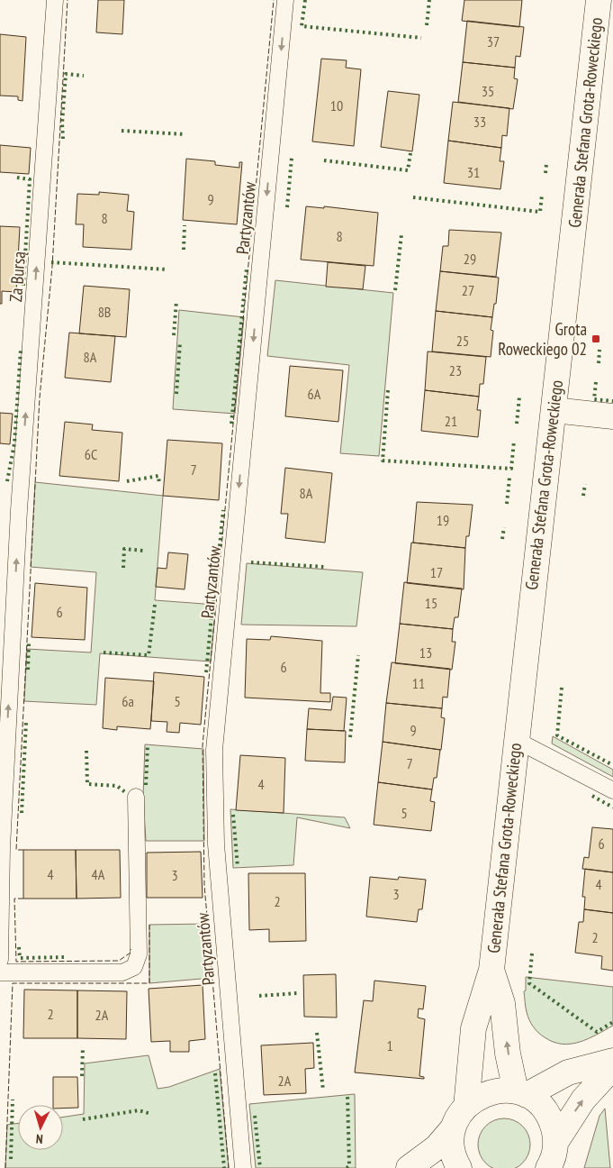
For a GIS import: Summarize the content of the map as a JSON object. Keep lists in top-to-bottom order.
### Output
{
  "streets": {
    "street": ["Generała Stefana Grota-Roweckiego"],
    "lane": ["Partyzantów", "Za Bursą"]
  },
  "one_way": ["Partyzantów", "Za Bursą"],
  "places": {
    "transit": ["Grota Roweckiego 02"]
  },
  "house_numbers": [
    "37",
    "35",
    "10",
    "33",
    "31",
    "9",
    "8",
    "8",
    "29",
    "27",
    "8B",
    "25",
    "8A",
    "23",
    "6A",
    "21",
    "6C",
    "7",
    "8A",
    "19",
    "17",
    "15",
    "6",
    "13",
    "6",
    "11",
    "6a",
    "5",
    "9",
    "7",
    "4",
    "5",
    "6",
    "4",
    "4A",
    "3",
    "4",
    "3",
    "2",
    "2",
    "2",
    "2A",
    "1",
    "2A"
  ],
  "north": "bottom"
}
